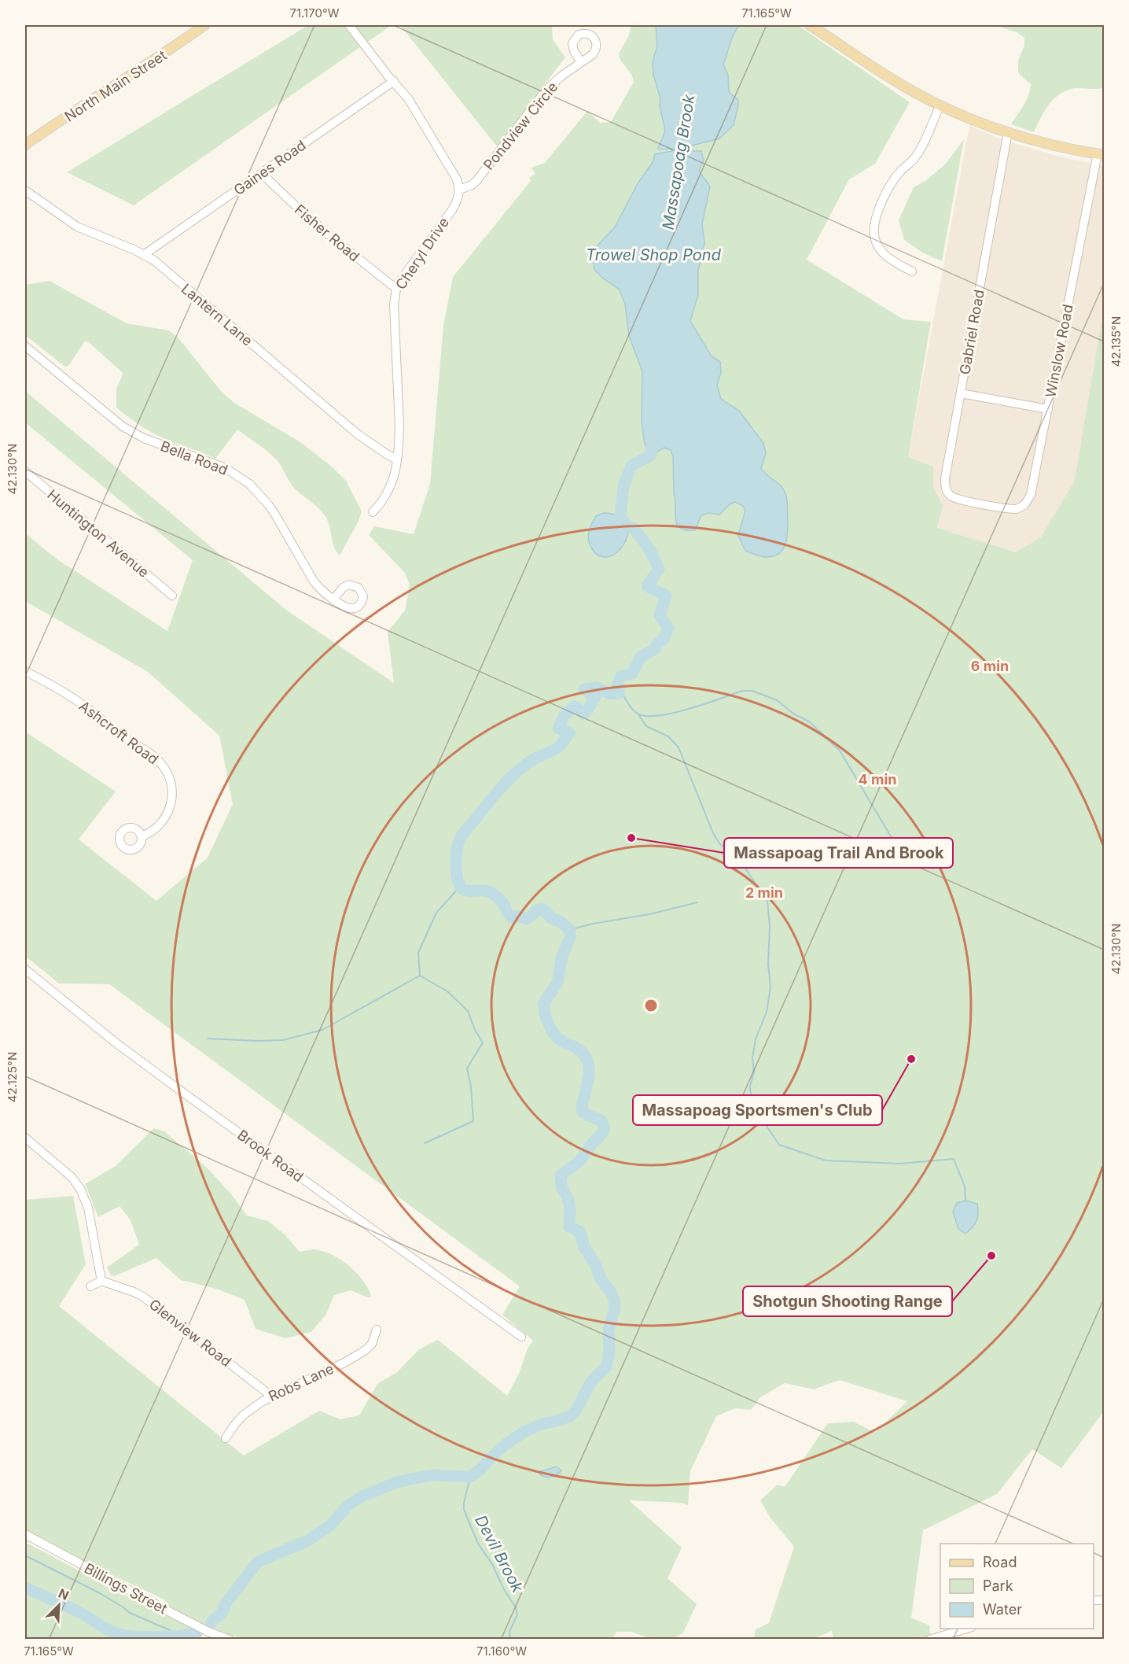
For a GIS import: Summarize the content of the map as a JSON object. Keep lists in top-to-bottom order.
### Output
{
  "streets": {
    "main road": ["North Main Street"],
    "street": [
      "Pondview Circle",
      "Gaines Road",
      "Fisher Road",
      "Cheryl Drive",
      "Lantern Lane",
      "Gabriel Road",
      "Winslow Road",
      "Bella Road",
      "Huntington Avenue",
      "Ashcroft Road",
      "Brook Road",
      "Glenview Road",
      "Robs Lane",
      "Billings Street"
    ]
  },
  "crossings": [
    ["Pondview Circle", "Cheryl Drive"],
    ["Gaines Road", "Fisher Road"],
    ["Gaines Road", "Lantern Lane"],
    ["Fisher Road", "Cheryl Drive"],
    ["Cheryl Drive", "Lantern Lane"],
    ["Gabriel Road", "Winslow Road"],
    ["Glenview Road", "Robs Lane"]
  ],
  "water": ["Massapoag Brook", "Trowel Shop Pond", "Devil Brook"],
  "places": ["Massapoag Trail And Brook", "Massapoag Sportsmen's Club", "Shotgun Shooting Range"],
  "legend": ["Road", "Park", "Water"],
  "north": "top right",
  "coordinates": [
    "71.170°W",
    "71.165°W",
    "42.135°N",
    "42.130°N",
    "42.125°N",
    "71.160°W"
  ],
  "rings": ["6 min", "4 min", "2 min"]
}
